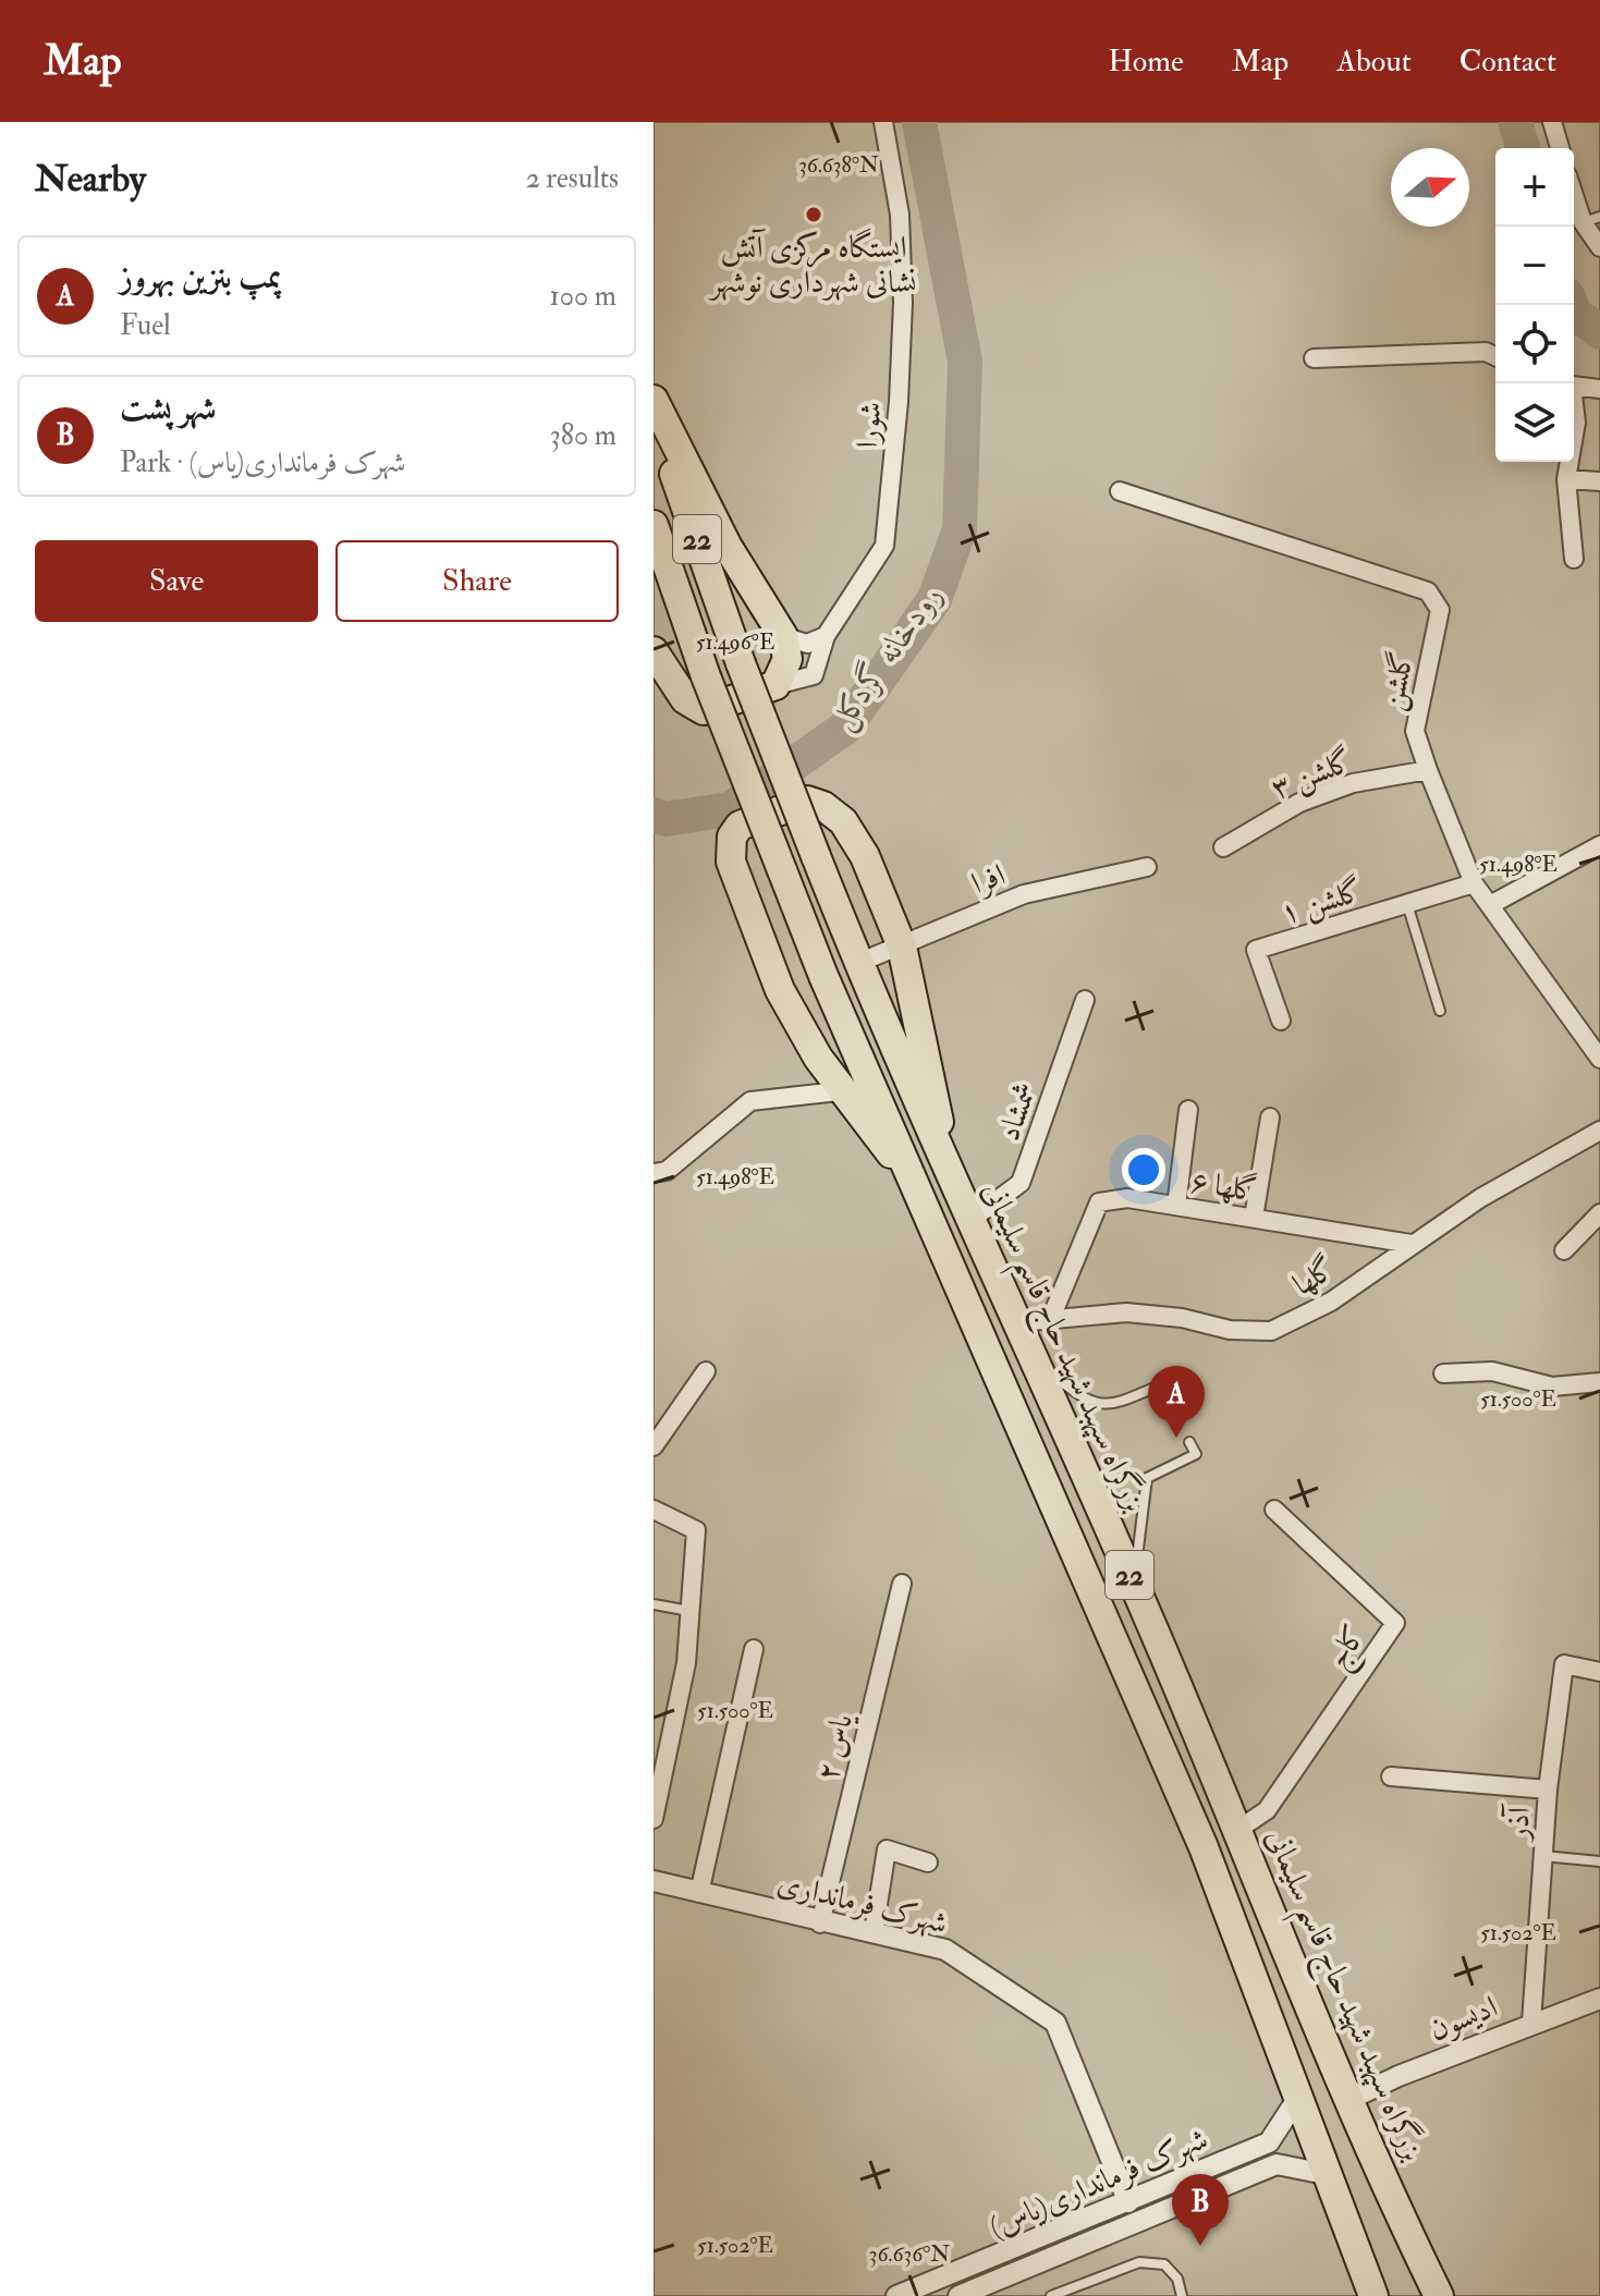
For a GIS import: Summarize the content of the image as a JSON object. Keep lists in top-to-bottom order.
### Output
{
  "streets": {
    "highway": ["22", "بزرگراه سپهبد شهید حاج قاسم سلیمانی"],
    "street": [
      "شورا",
      "گلشن",
      "گلشن ۳",
      "افرا",
      "گلشن ۱",
      "شمشاد",
      "گلها ۶",
      "گلها",
      "کاج",
      "یاس ۲",
      "آذر",
      "شهرک فرمانداری",
      "ادیسون",
      "شهرک فرمانداری(یاس)"
    ]
  },
  "crossings": [
    ["22", "شهرک فرمانداری(یاس)"],
    ["گلشن", "گلشن ۳"],
    ["گلشن", "گلشن ۱"],
    ["افرا", "بزرگراه سپهبد شهید حاج قاسم سلیمانی"],
    ["شمشاد", "بزرگراه سپهبد شهید حاج قاسم سلیمانی"],
    ["گلها ۶", "گلها"],
    ["گلها", "بزرگراه سپهبد شهید حاج قاسم سلیمانی"],
    ["بزرگراه سپهبد شهید حاج قاسم سلیمانی", "کاج"],
    ["بزرگراه سپهبد شهید حاج قاسم سلیمانی", "ادیسون"],
    ["یاس ۲", "شهرک فرمانداری"],
    ["آذر", "ادیسون"],
    ["شهرک فرمانداری", "شهرک فرمانداری(یاس)"]
  ],
  "water": ["رودخانه گردکل"],
  "places": ["ایستگاه مرکزی آتش نشانی شهرداری نوشهر"],
  "north": "right",
  "page": {
    "header": "Map",
    "nav": [
      "Home",
      "Map",
      "About",
      "Contact"
    ],
    "heading": ["Nearby", "2 results"],
    "map_buttons": ["+", "−"],
    "list": [
      {
        "mark": "A",
        "name": "پمپ بنزین بهروز",
        "note": "Fuel",
        "value": "100 m"
      },
      {
        "mark": "B",
        "name": "شهر پشت",
        "note": "Park · شهرک فرمانداری(یاس)",
        "value": "380 m"
      }
    ],
    "buttons": ["Save", "Share"],
    "pins": ["A", "B"]
  },
  "coordinates": [
    "36.638°N",
    "51.496°E",
    "51.498°E",
    "51.500°E",
    "51.502°E",
    "36.636°N"
  ]
}
